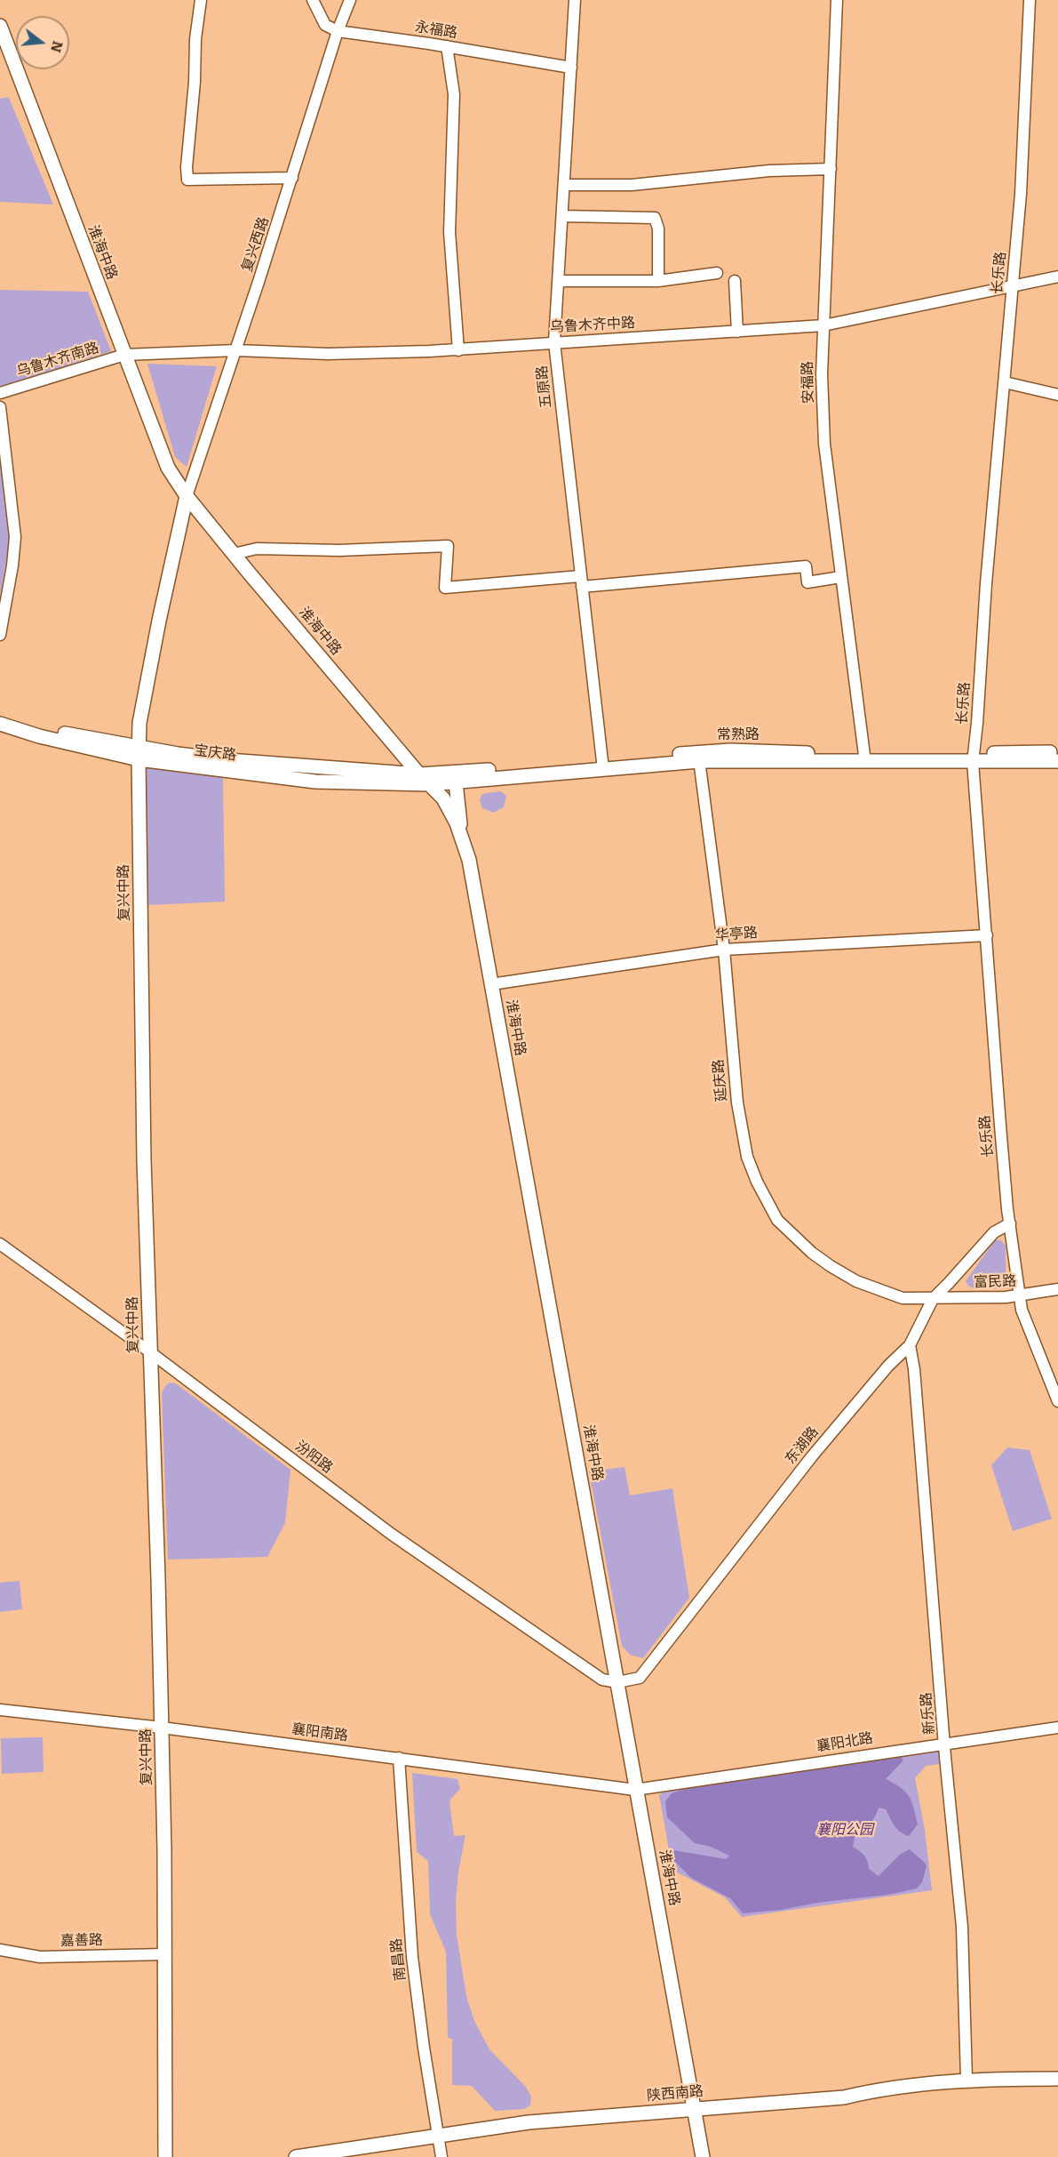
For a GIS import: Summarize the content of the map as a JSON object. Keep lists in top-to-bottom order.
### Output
{
  "streets": {
    "main road": [
      "淮海中路",
      "常熟路",
      "宝庆路",
      "复兴中路",
      "陕西南路"
    ],
    "street": [
      "永福路",
      "复兴西路",
      "长乐路",
      "乌鲁木齐中路",
      "乌鲁木齐南路",
      "安福路",
      "五原路",
      "华亭路",
      "延庆路",
      "富民路",
      "东湖路",
      "汾阳路",
      "新乐路",
      "襄阳南路",
      "襄阳北路",
      "嘉善路",
      "南昌路"
    ]
  },
  "crossings": [
    ["永福路", "复兴西路"],
    ["永福路", "五原路"],
    ["复兴西路", "淮海中路"],
    ["复兴西路", "乌鲁木齐中路"],
    ["复兴西路", "复兴中路"],
    ["淮海中路", "乌鲁木齐中路"],
    ["淮海中路", "乌鲁木齐南路"],
    ["淮海中路", "常熟路"],
    ["淮海中路", "宝庆路"],
    ["淮海中路", "复兴中路"],
    ["淮海中路", "华亭路"],
    ["淮海中路", "东湖路"],
    ["淮海中路", "汾阳路"],
    ["淮海中路", "襄阳南路"],
    ["淮海中路", "襄阳北路"],
    ["淮海中路", "陕西南路"],
    ["长乐路", "乌鲁木齐中路"],
    ["长乐路", "常熟路"],
    ["长乐路", "华亭路"],
    ["长乐路", "富民路"],
    ["长乐路", "东湖路"],
    ["乌鲁木齐中路", "乌鲁木齐南路"],
    ["乌鲁木齐中路", "安福路"],
    ["乌鲁木齐中路", "五原路"],
    ["安福路", "常熟路"],
    ["五原路", "常熟路"],
    ["常熟路", "宝庆路"],
    ["常熟路", "延庆路"],
    ["宝庆路", "复兴中路"],
    ["复兴中路", "汾阳路"],
    ["复兴中路", "襄阳南路"],
    ["复兴中路", "嘉善路"],
    ["华亭路", "延庆路"],
    ["延庆路", "富民路"],
    ["延庆路", "东湖路"],
    ["富民路", "东湖路"],
    ["东湖路", "汾阳路"],
    ["东湖路", "新乐路"],
    ["新乐路", "襄阳北路"],
    ["新乐路", "陕西南路"],
    ["襄阳南路", "襄阳北路"],
    ["襄阳南路", "南昌路"],
    ["南昌路", "陕西南路"]
  ],
  "parks": ["襄阳公园"],
  "north": "right"
}
